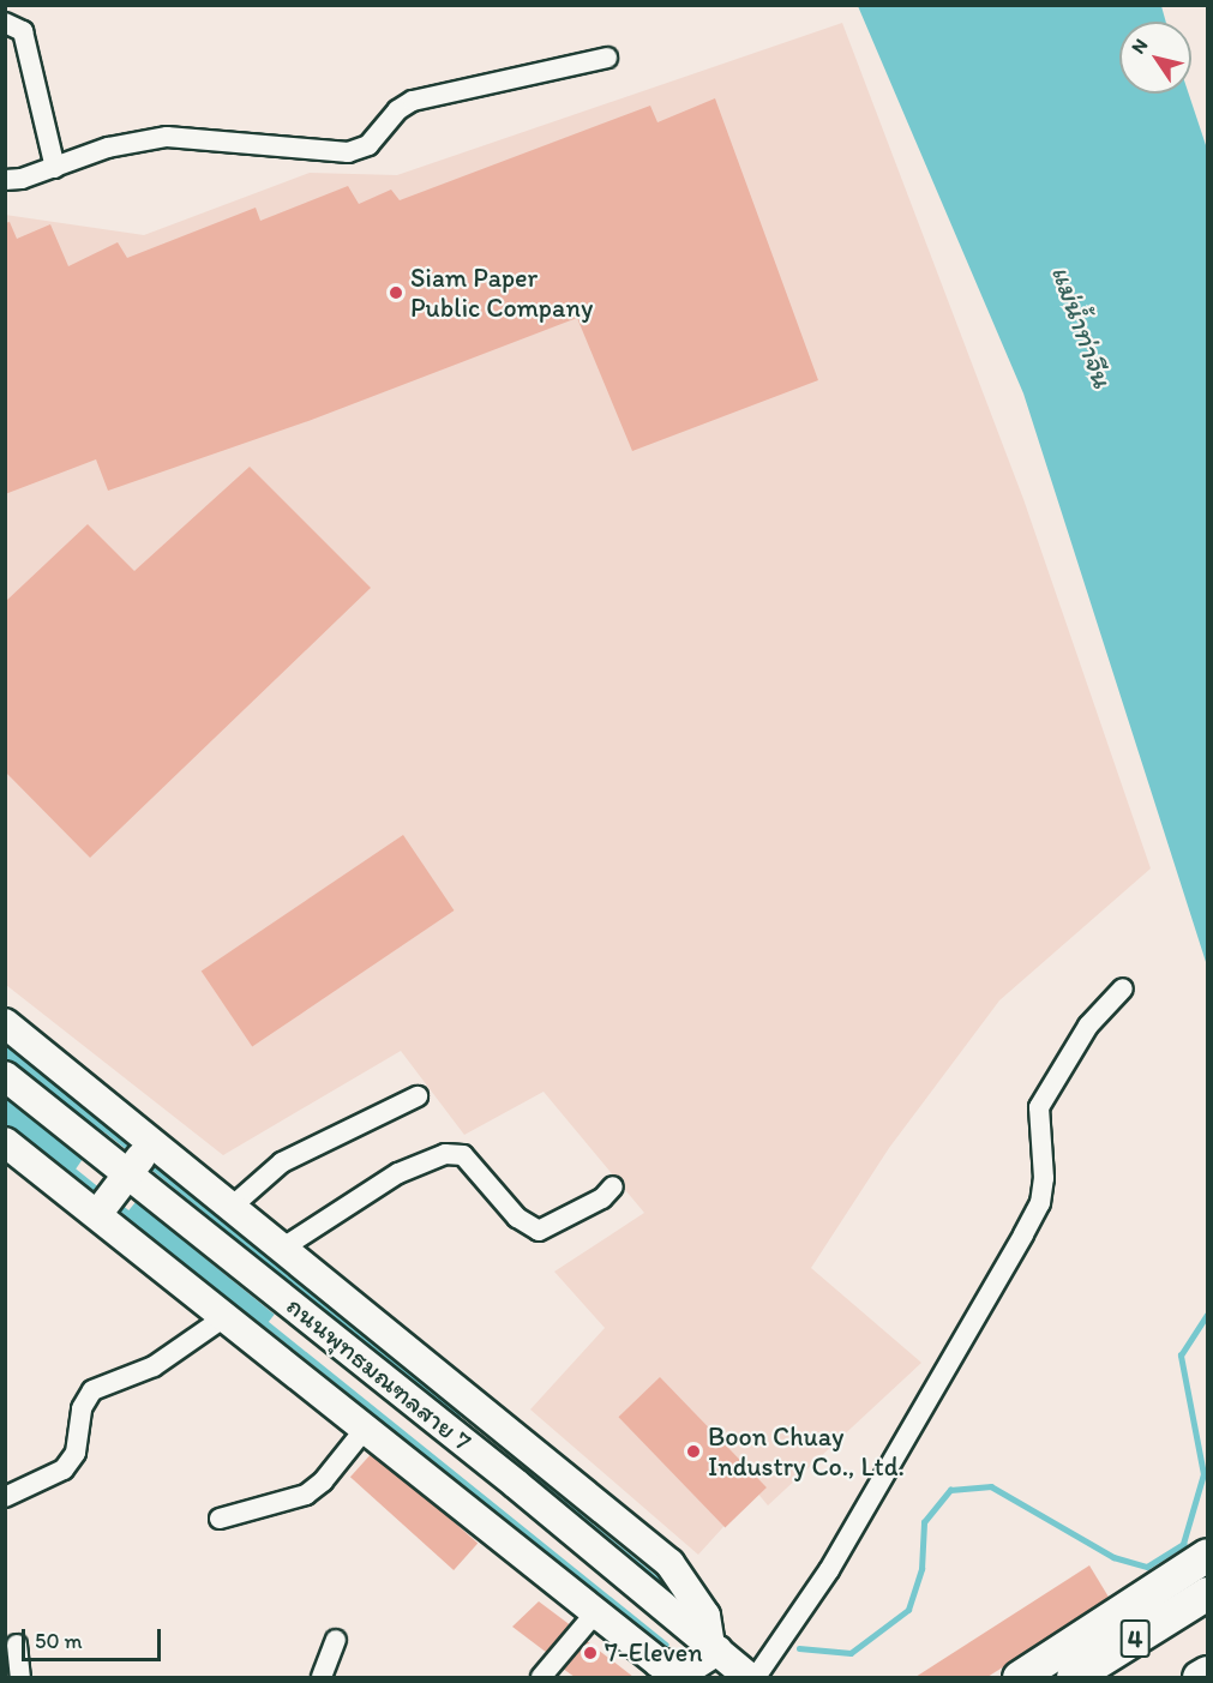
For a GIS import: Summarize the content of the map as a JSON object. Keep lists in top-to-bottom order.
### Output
{
  "streets": {
    "main road": ["ถนนพุทธมณฑลสาย 7", "4"]
  },
  "water": ["แม่น้ำท่าจีน"],
  "places": ["Siam Paper Public Company", "Boon Chuay Industry Co., Ltd.", "7-Eleven"],
  "scale_bar": "50 m",
  "north": "top left"
}
